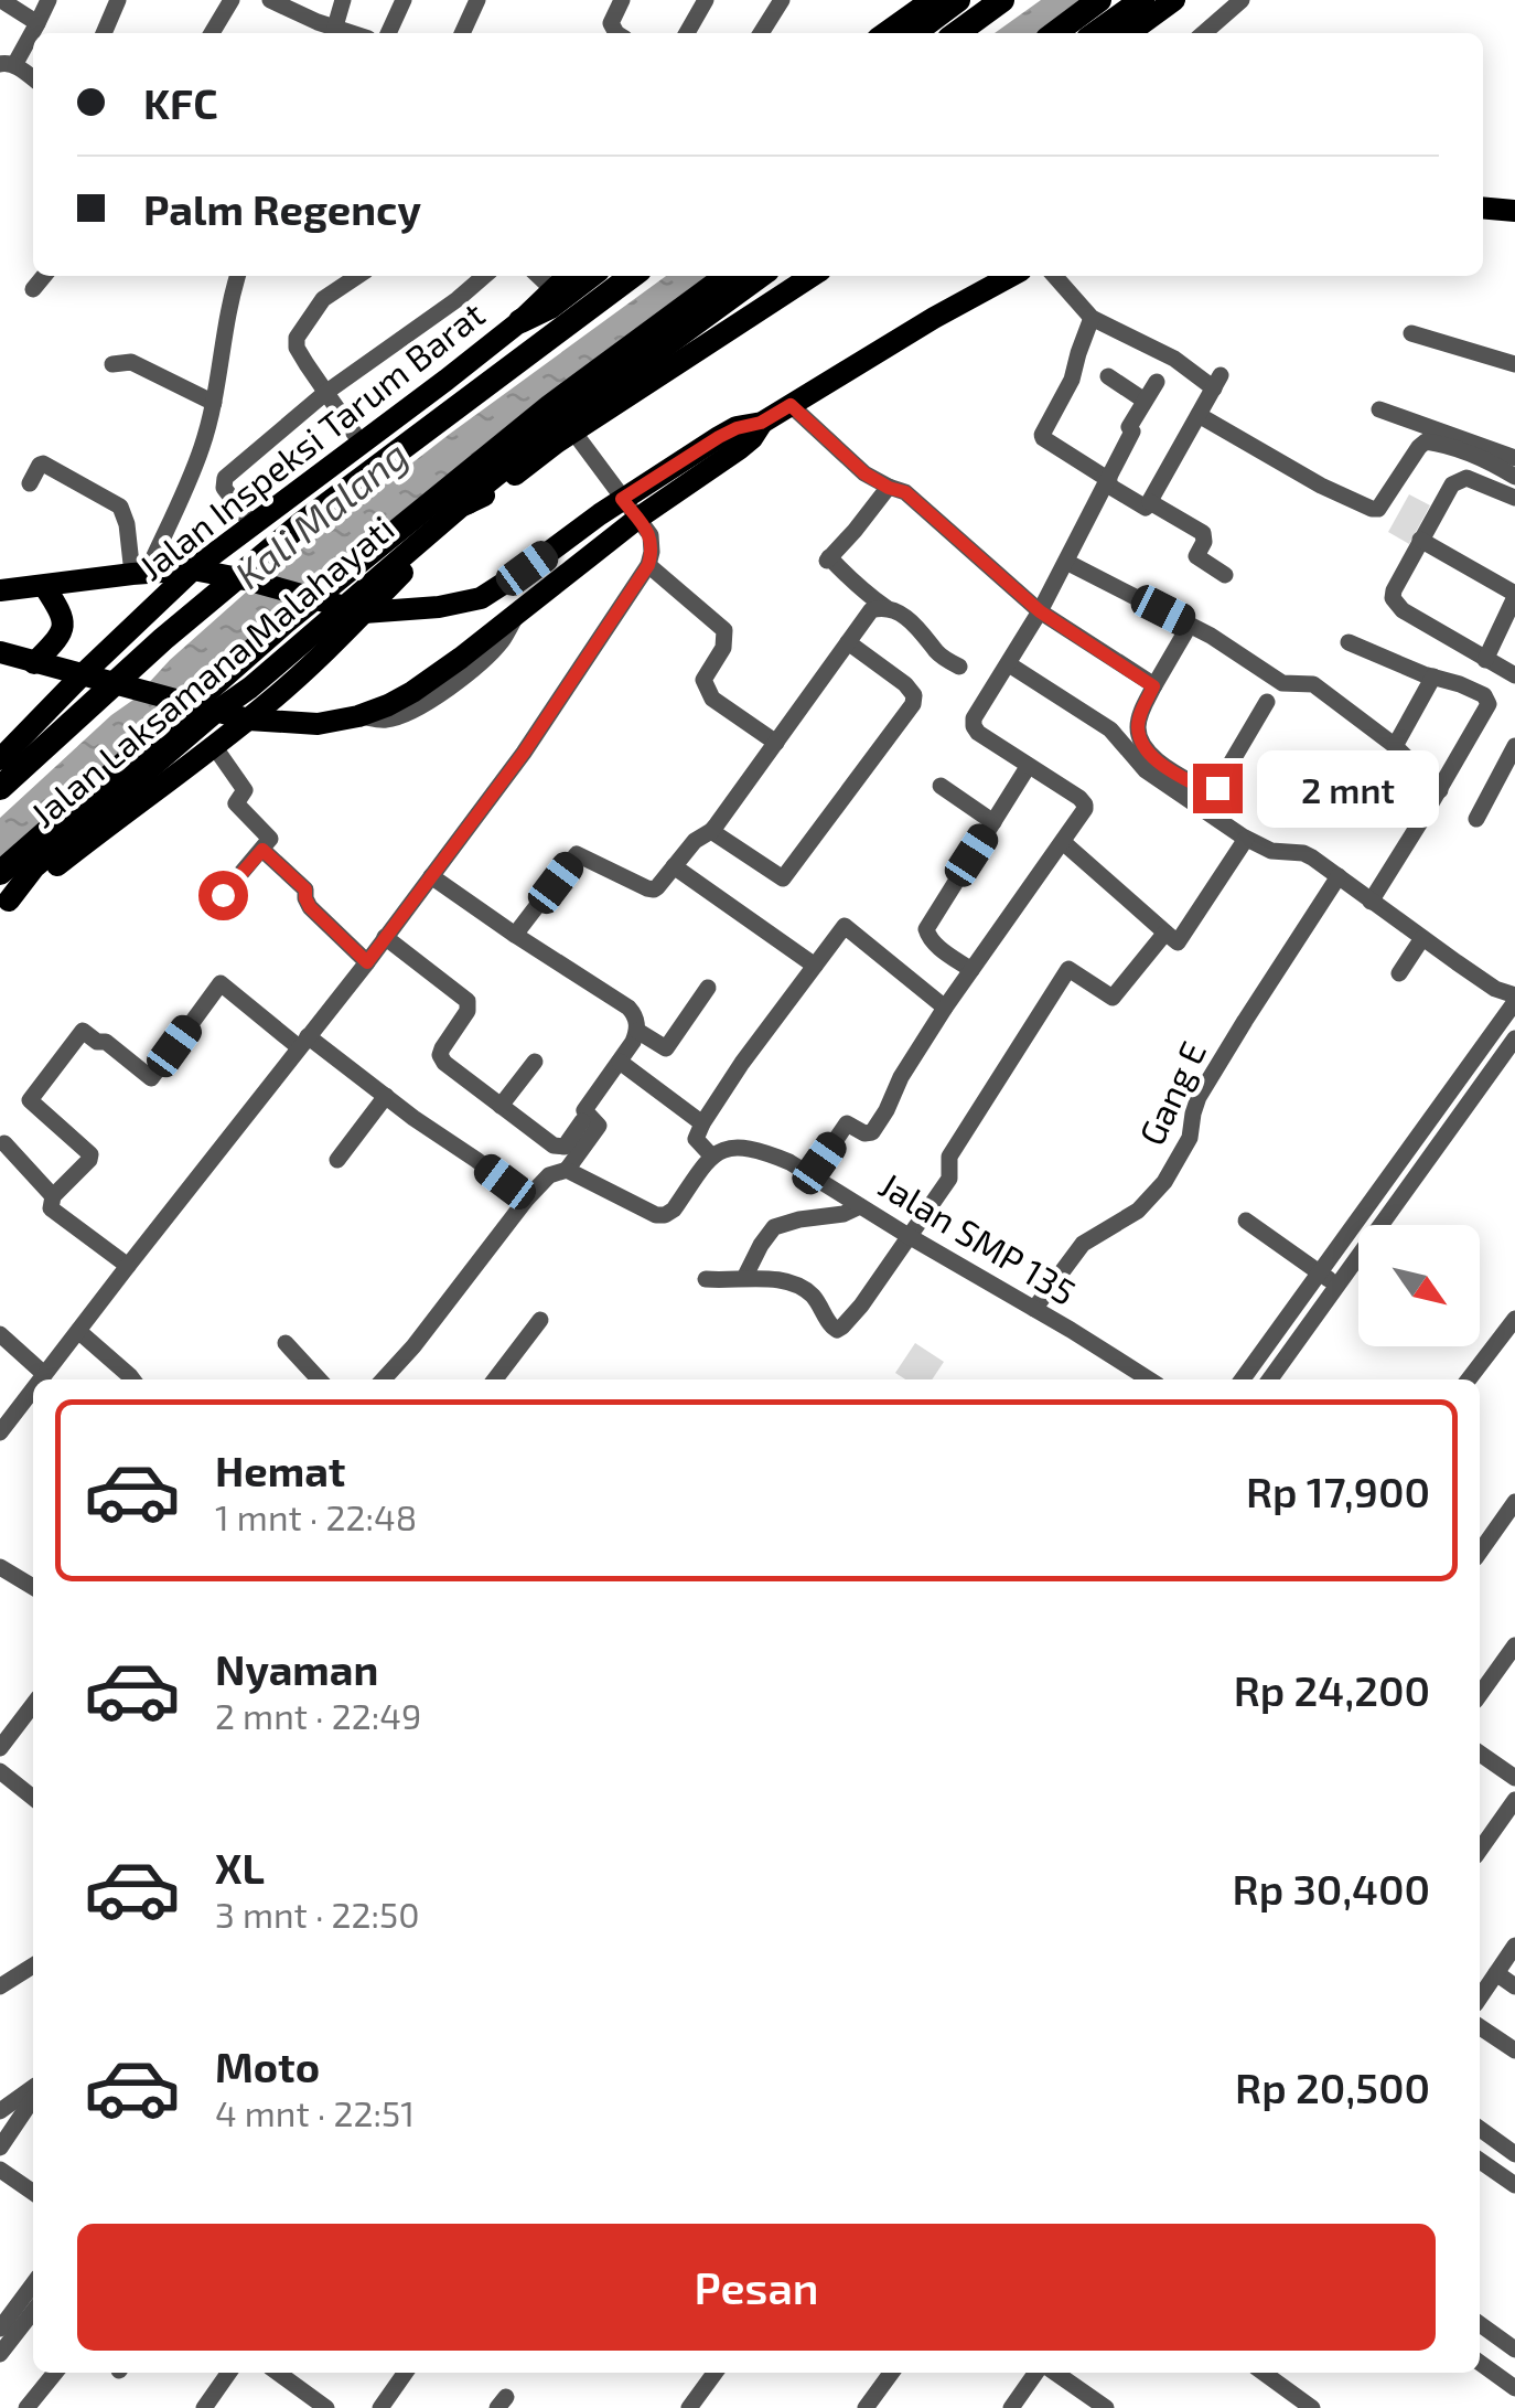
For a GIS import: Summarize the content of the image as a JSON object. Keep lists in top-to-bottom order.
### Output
{
  "streets": {
    "main road": ["Jalan Inspeksi Tarum Barat", "Jalan Laksamana Malahayati"],
    "street": ["Gang E", "Jalan SMP 135"]
  },
  "crossings": [
    ["Gang E", "Jalan SMP 135"]
  ],
  "water": ["Kali Malang"],
  "north": "bottom right",
  "page": {
    "banner": ["KFC", "Palm Regency"],
    "bubble": "2 mnt",
    "list": [
      {
        "name": "Hemat",
        "note": "1 mnt · 22:48",
        "value": "Rp 17,900"
      },
      {
        "name": "Nyaman",
        "note": "2 mnt · 22:49",
        "value": "Rp 24,200"
      },
      {
        "name": "XL",
        "note": "3 mnt · 22:50",
        "value": "Rp 30,400"
      },
      {
        "name": "Moto",
        "note": "4 mnt · 22:51",
        "value": "Rp 20,500"
      }
    ],
    "buttons": "Pesan"
  }
}
